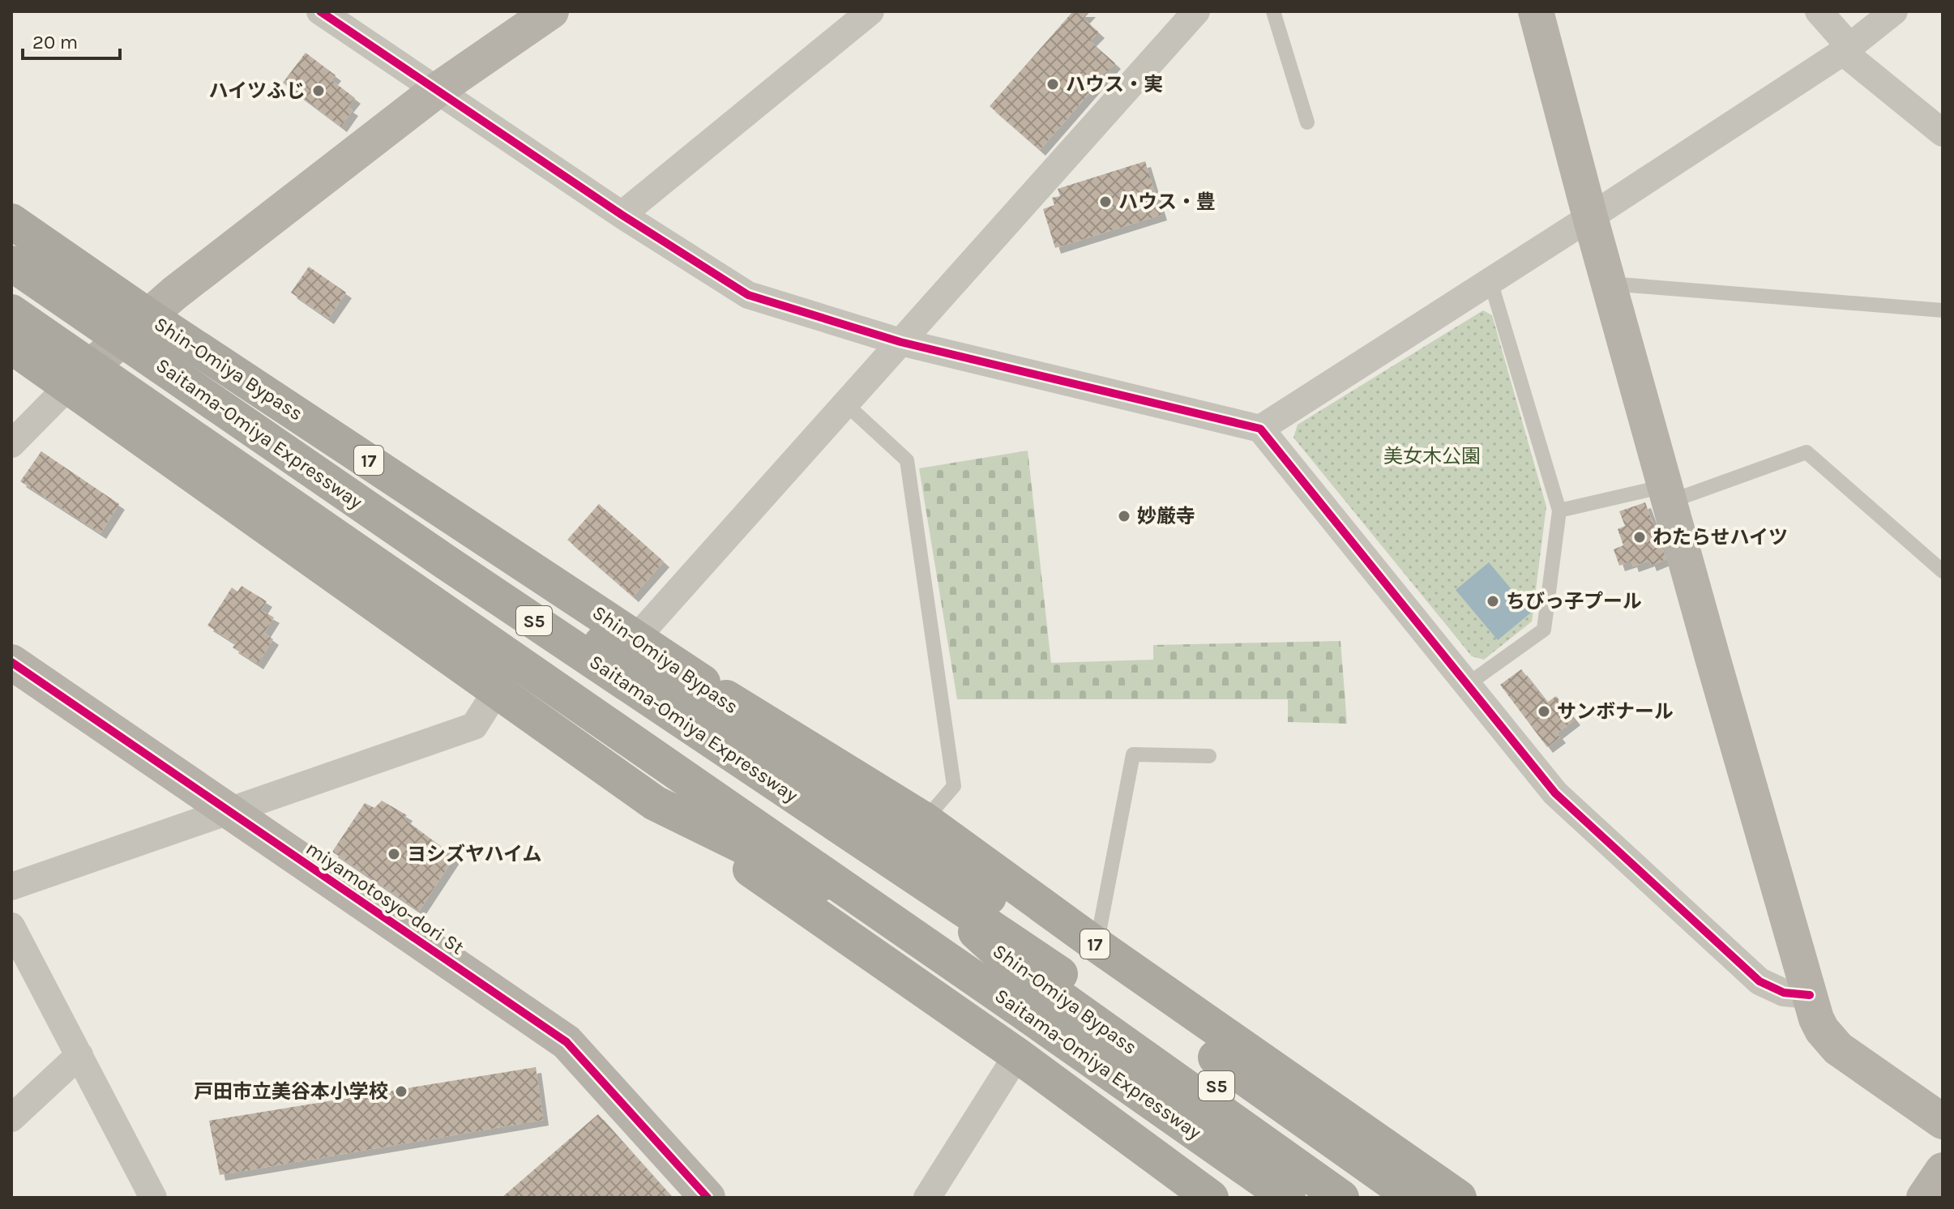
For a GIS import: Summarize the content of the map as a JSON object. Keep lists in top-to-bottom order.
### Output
{
  "streets": {
    "highway": [
      "Shin-Omiya Bypass",
      "Saitama-Omiya Expressway",
      "17",
      "S5"
    ],
    "street": ["miyamotosyo-dori St"]
  },
  "crossings": [
    ["Shin-Omiya Bypass", "17"]
  ],
  "parks": ["美女木公園"],
  "places": [
    "ハウス・実",
    "ハイツふじ",
    "ハウス・豊",
    "妙厳寺",
    "わたらせハイツ",
    "ちびっ子プール",
    "サンボナール",
    "ヨシズヤハイム",
    "戸田市立美谷本小学校"
  ],
  "scale_bar": "20 m"
}
